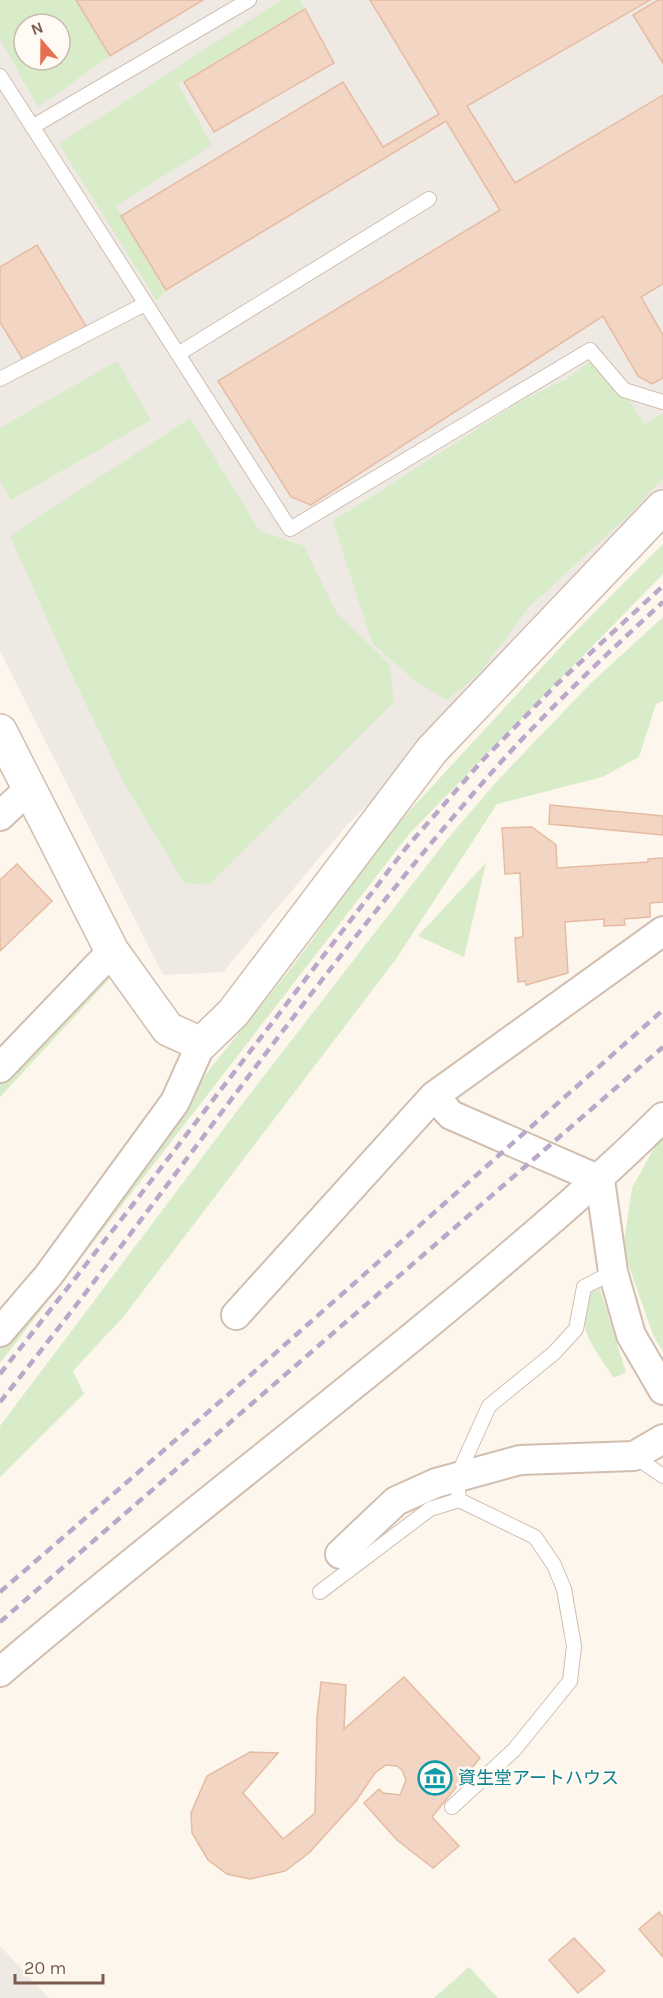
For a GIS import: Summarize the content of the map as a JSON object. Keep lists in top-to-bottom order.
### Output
{
  "places": {
    "museum": ["資生堂アートハウス"]
  },
  "scale_bar": "20 m",
  "north": "top"
}
